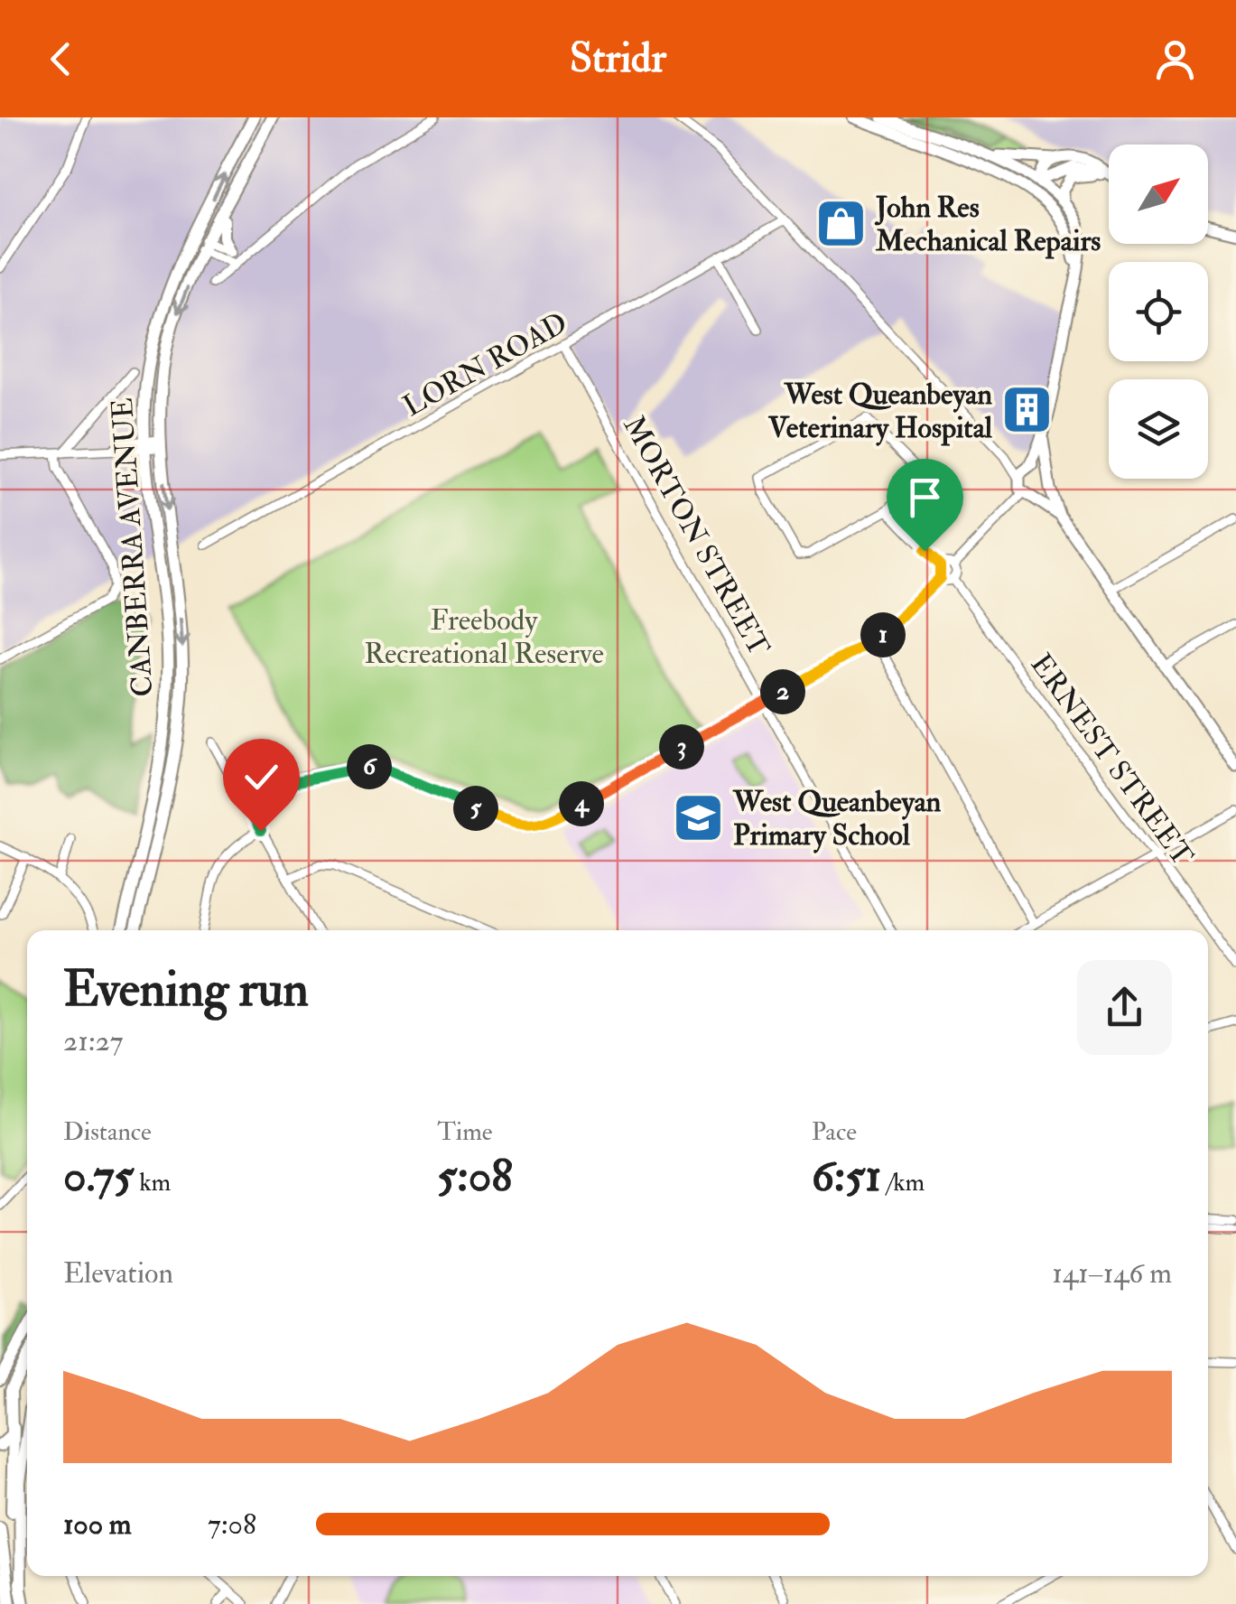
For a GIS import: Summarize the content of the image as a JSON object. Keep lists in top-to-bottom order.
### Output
{
  "streets": {
    "highway": ["CANBERRA AVENUE"],
    "street": ["LORN ROAD", "MORTON STREET", "ERNEST STREET"]
  },
  "crossings": [
    ["LORN ROAD", "MORTON STREET"]
  ],
  "parks": ["Freebody Recreational Reserve"],
  "places": {
    "shop": ["John Res Mechanical Repairs"],
    "building": ["West Queanbeyan Veterinary Hospital"],
    "school or university": ["West Queanbeyan Primary School"]
  },
  "north": "top right",
  "page": {
    "header": "Stridr",
    "pins": [
      "1",
      "2",
      "3",
      "6",
      "4",
      "5"
    ],
    "heading": ["Evening run", "21:27"],
    "stats": [
      ["Distance", "0.75 km"],
      ["Time", "5:08"],
      ["Pace", "6:51 /km"]
    ],
    "chart": ["Elevation", "141–146 m"],
    "list": [
      {
        "name": "100 m",
        "note": "7:08"
      }
    ]
  }
}
